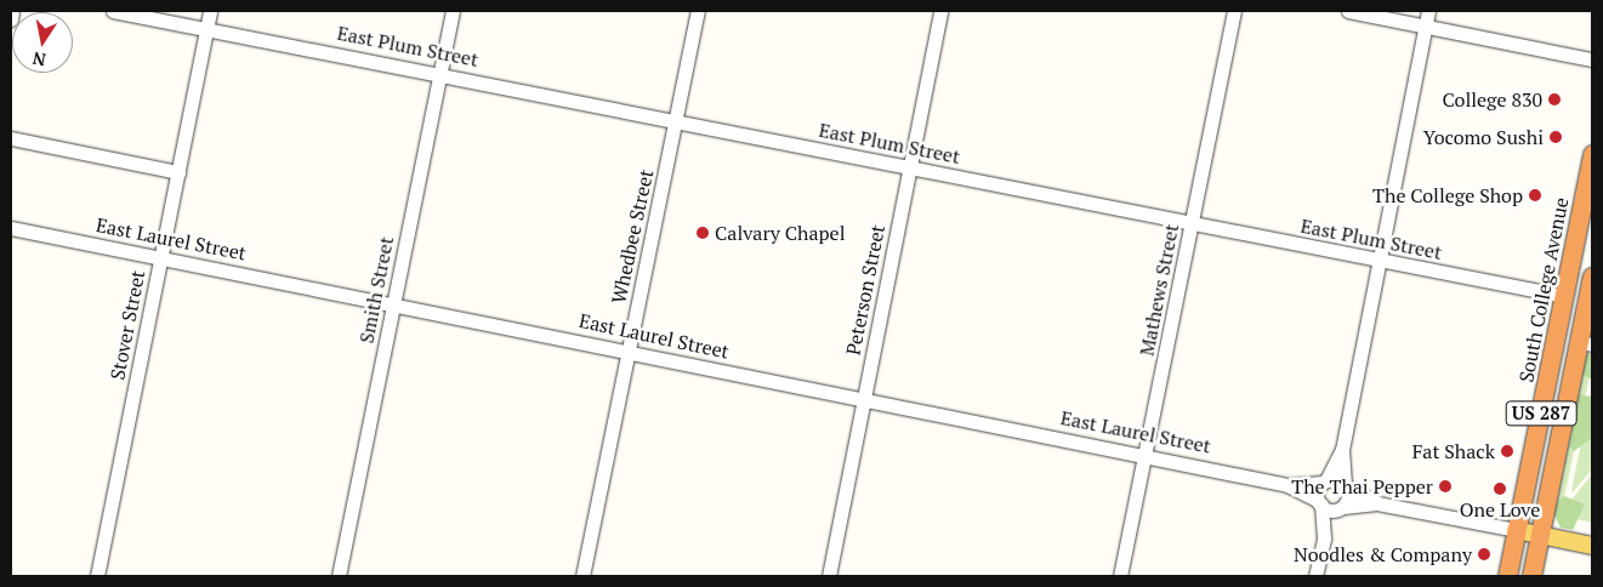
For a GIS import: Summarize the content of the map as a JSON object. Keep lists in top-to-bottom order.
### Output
{
  "streets": {
    "highway": ["South College Avenue", "US 287"],
    "street": [
      "East Plum Street",
      "Whedbee Street",
      "East Laurel Street",
      "Smith Street",
      "Peterson Street",
      "Mathews Street",
      "Stover Street"
    ]
  },
  "crossings": [
    ["East Plum Street", "Whedbee Street"],
    ["East Plum Street", "Smith Street"],
    ["East Plum Street", "Peterson Street"],
    ["East Plum Street", "Mathews Street"],
    ["East Plum Street", "South College Avenue"],
    ["East Plum Street", "Stover Street"],
    ["Whedbee Street", "East Laurel Street"],
    ["East Laurel Street", "Smith Street"],
    ["East Laurel Street", "Peterson Street"],
    ["East Laurel Street", "Mathews Street"],
    ["East Laurel Street", "Stover Street"]
  ],
  "places": [
    "College 830",
    "Yocomo Sushi",
    "The College Shop",
    "Calvary Chapel",
    "Fat Shack",
    "The Thai Pepper",
    "One Love",
    "Noodles & Company"
  ],
  "north": "bottom"
}
